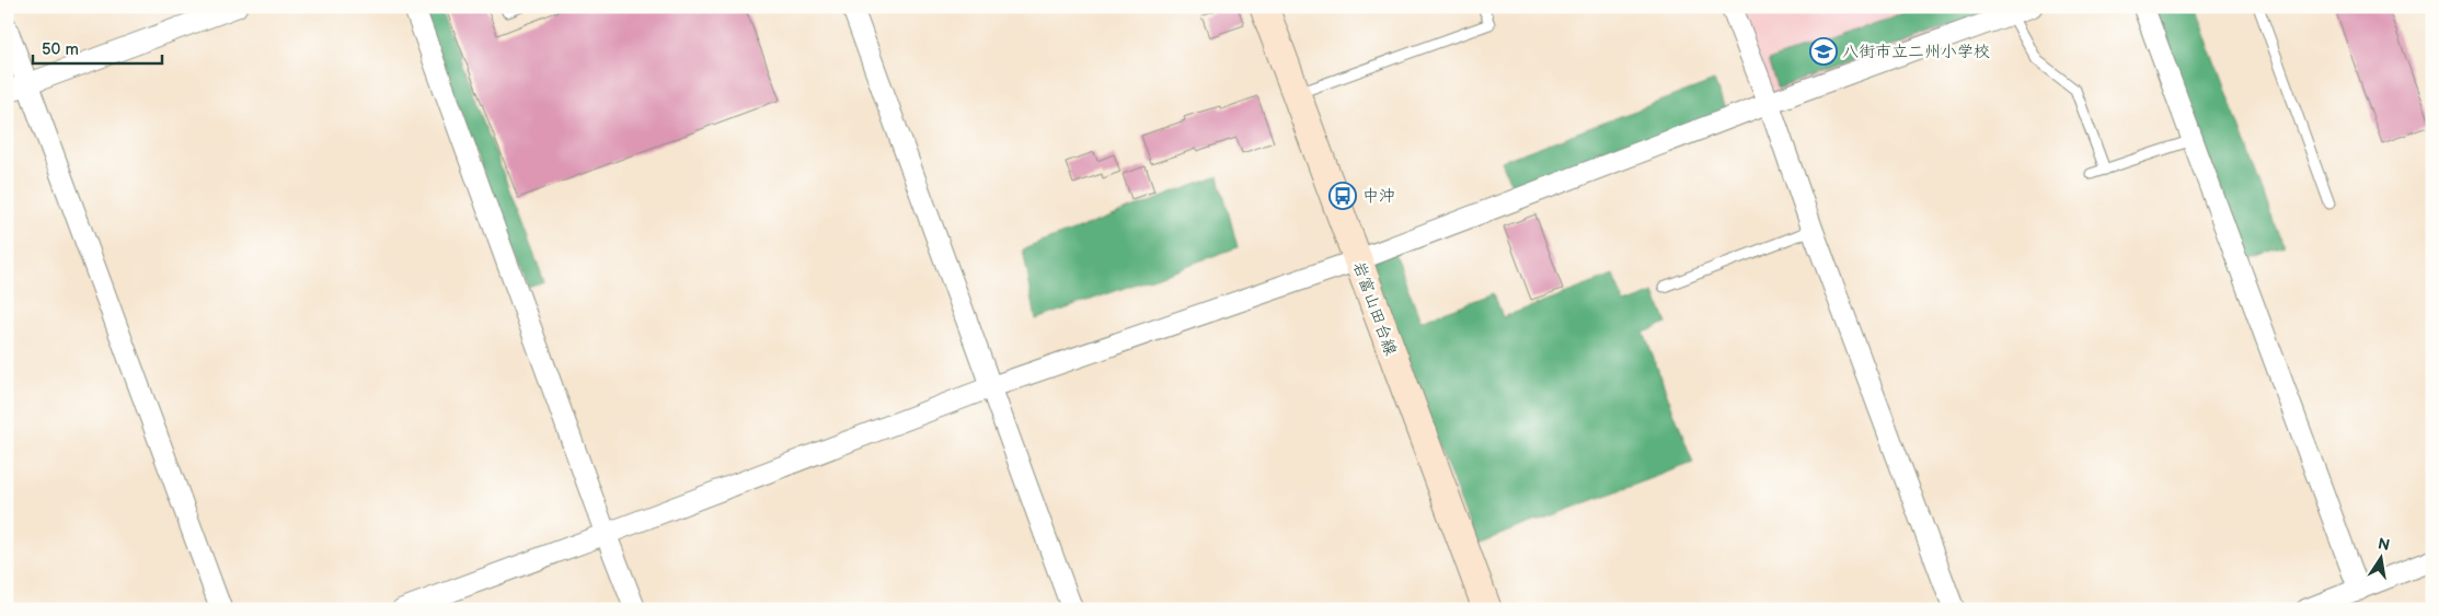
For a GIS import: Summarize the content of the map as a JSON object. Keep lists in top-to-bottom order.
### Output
{
  "streets": {
    "main road": ["岩富山田台線"]
  },
  "places": {
    "school or university": ["八街市立二州小学校"],
    "bus stop": ["中沖"]
  },
  "scale_bar": "50 m",
  "north": "top"
}
